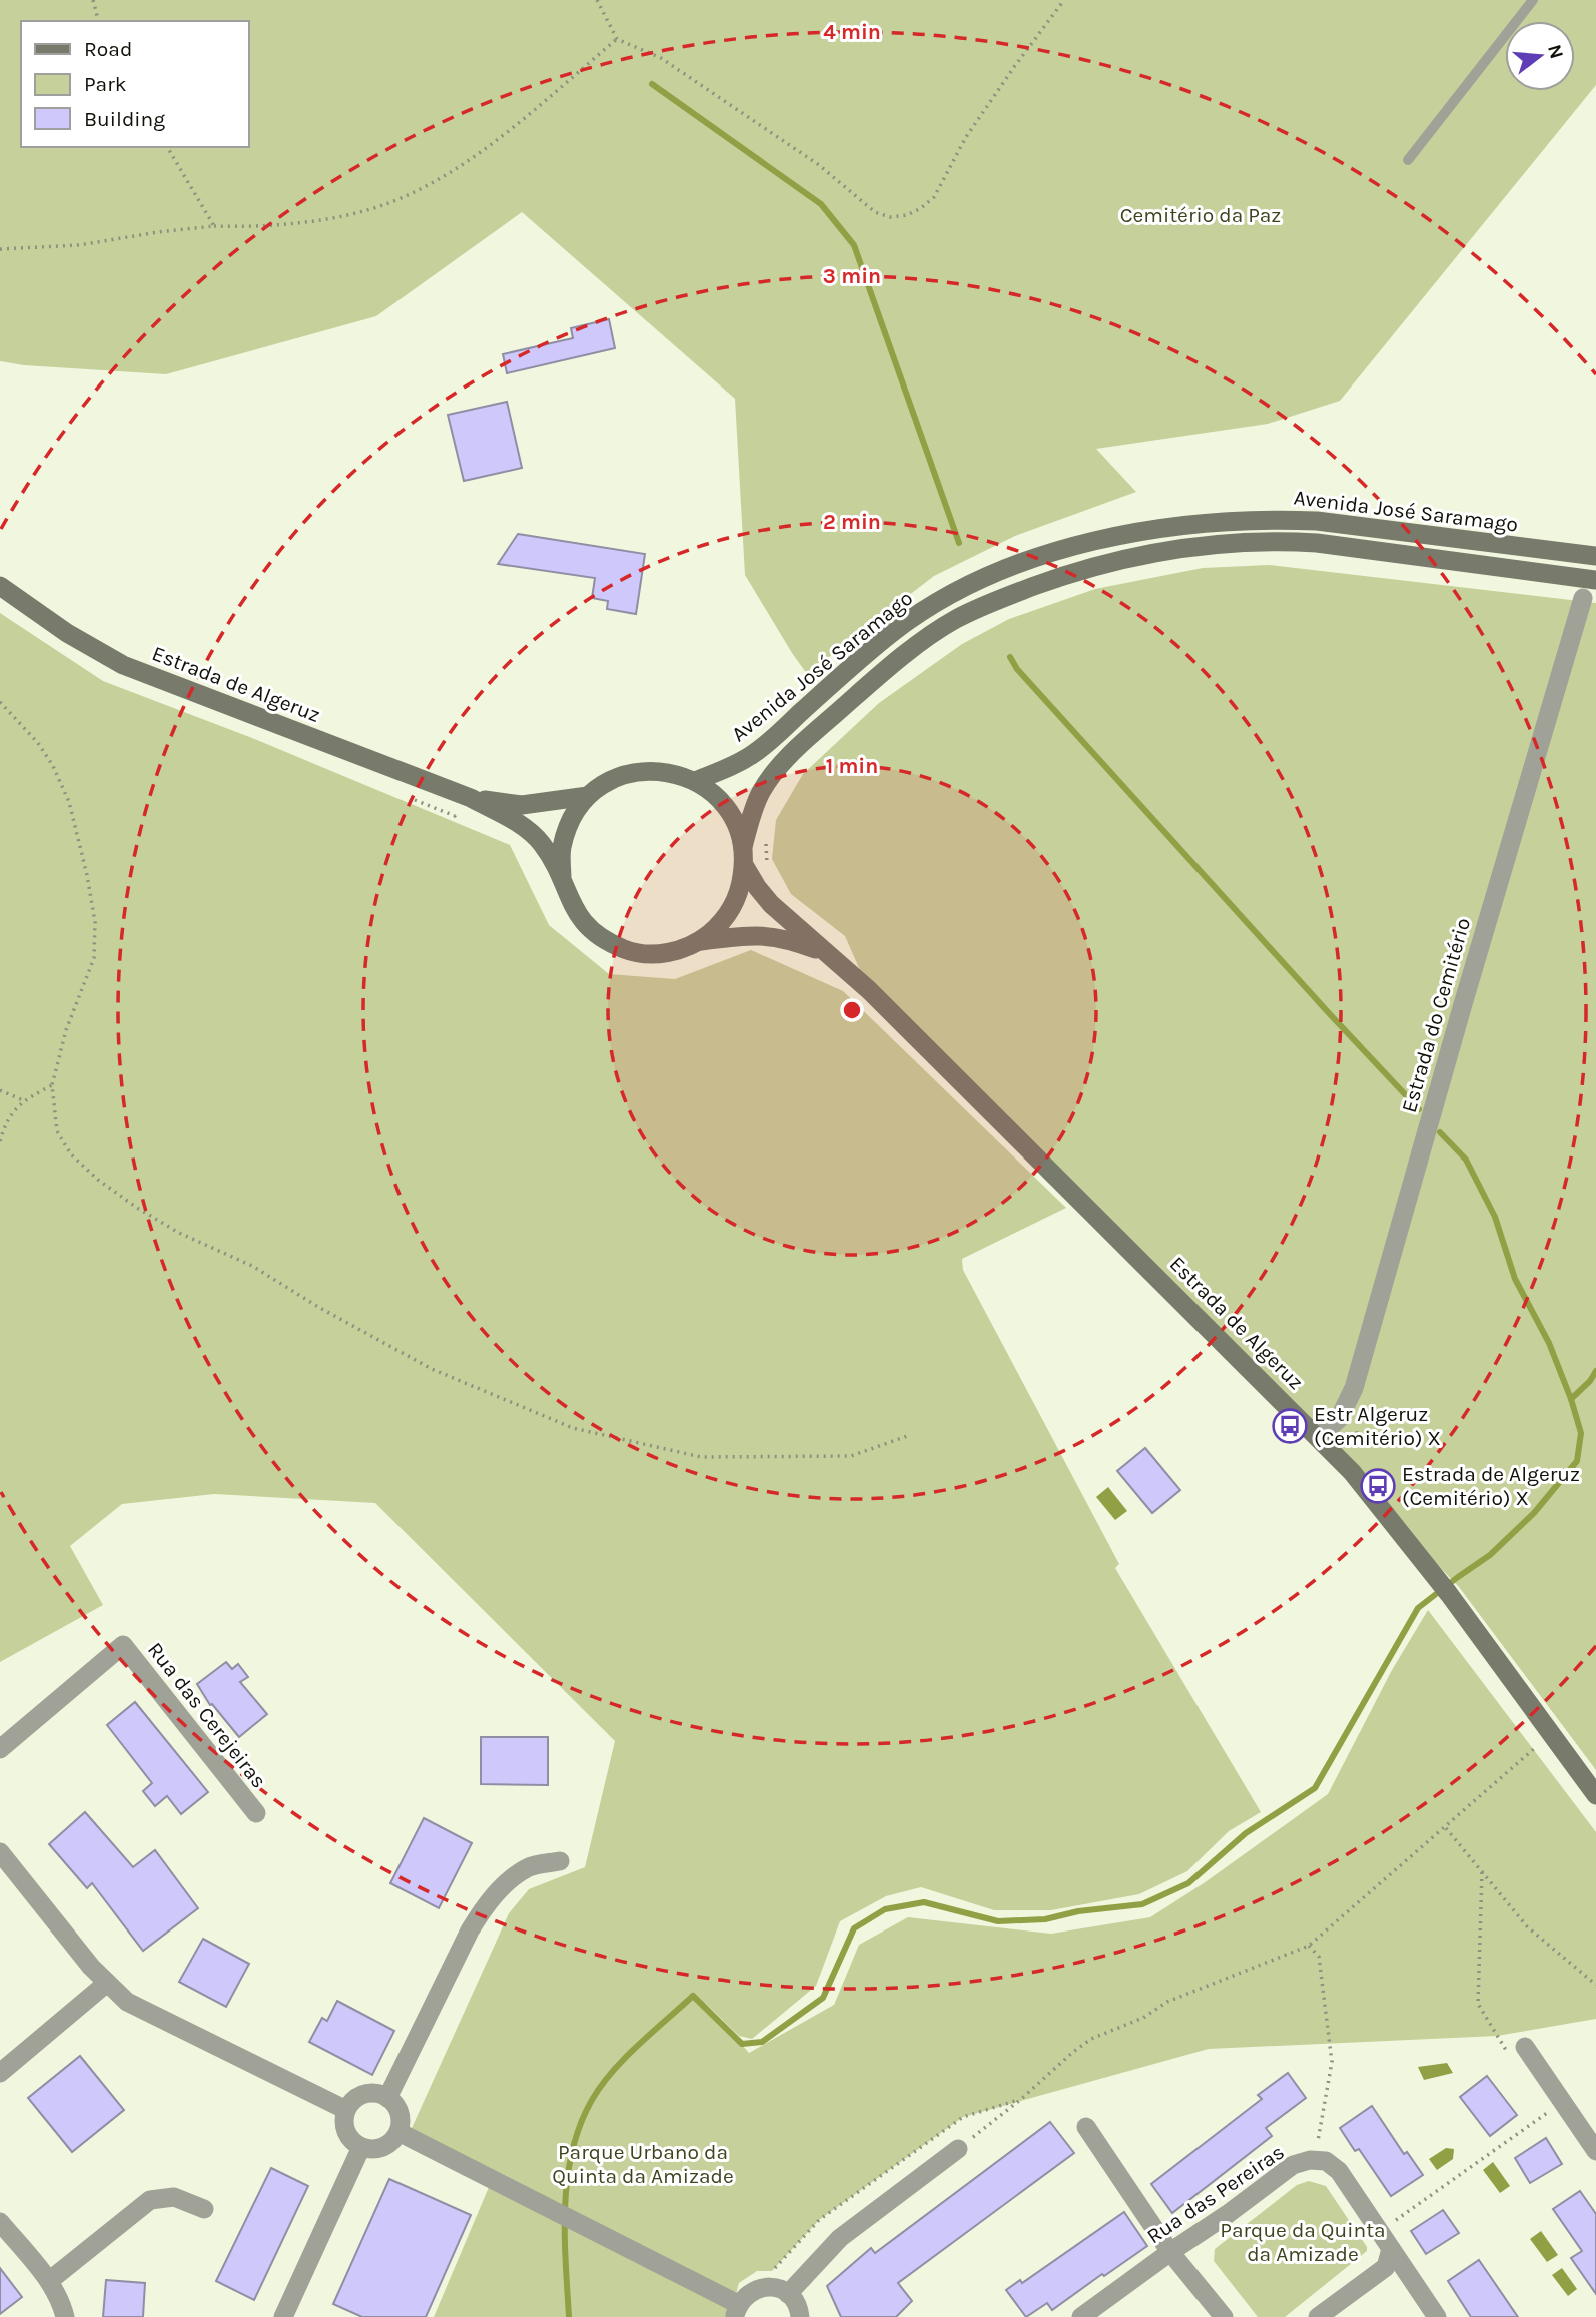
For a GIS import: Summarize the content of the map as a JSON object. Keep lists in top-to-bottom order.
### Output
{
  "streets": {
    "main road": ["Avenida José Saramago", "Estrada de Algeruz"],
    "street": ["Estrada do Cemitério", "Rua das Cerejeiras", "Rua das Pereiras"]
  },
  "crossings": [
    ["Avenida José Saramago", "Estrada de Algeruz"],
    ["Estrada de Algeruz", "Estrada do Cemitério"]
  ],
  "parks": ["Cemitério da Paz", "Parque Urbano da Quinta da Amizade", "Parque da Quinta da Amizade"],
  "places": {
    "bus stop": ["Estr Algeruz (Cemitério) X", "Estrada de Algeruz (Cemitério) X"]
  },
  "legend": ["Road", "Park", "Building"],
  "north": "right",
  "rings": [
    "4 min",
    "3 min",
    "2 min",
    "1 min"
  ]
}
